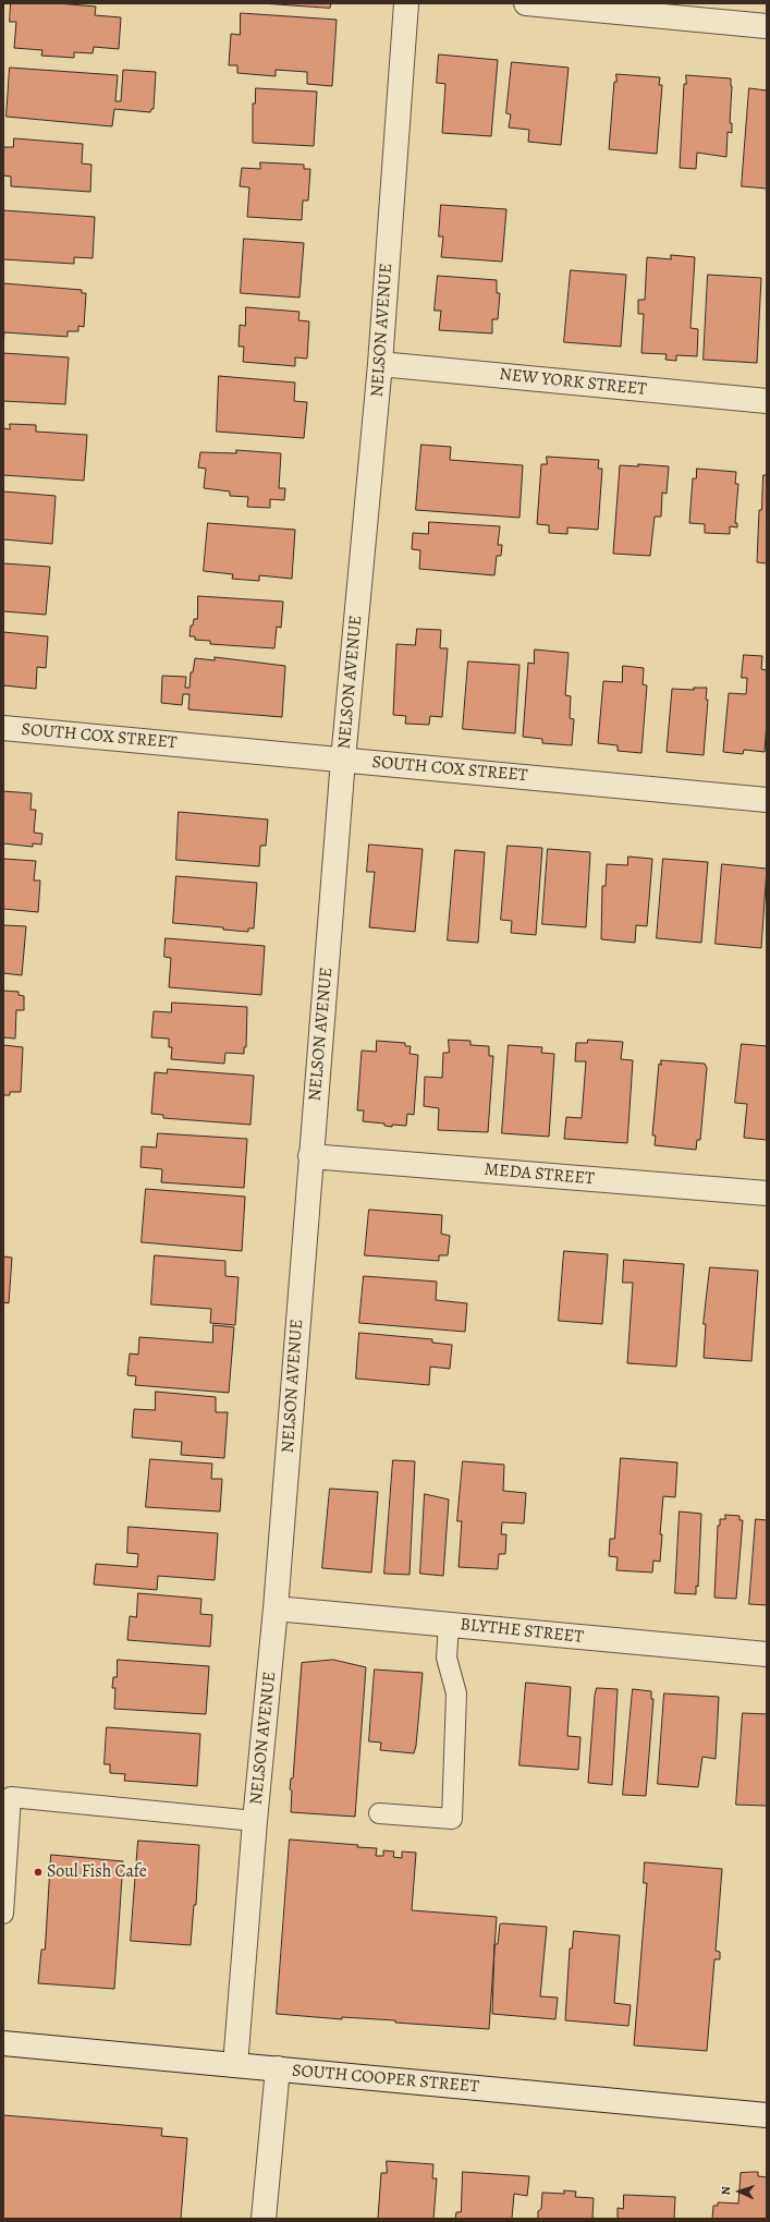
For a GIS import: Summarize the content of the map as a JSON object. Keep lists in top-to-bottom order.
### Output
{
  "streets": {
    "street": [
      "NELSON AVENUE",
      "NEW YORK STREET",
      "SOUTH COX STREET",
      "MEDA STREET",
      "BLYTHE STREET",
      "SOUTH COOPER STREET"
    ]
  },
  "crossings": [
    ["NELSON AVENUE", "NEW YORK STREET"],
    ["NELSON AVENUE", "SOUTH COX STREET"],
    ["NELSON AVENUE", "MEDA STREET"],
    ["NELSON AVENUE", "BLYTHE STREET"],
    ["NELSON AVENUE", "SOUTH COOPER STREET"]
  ],
  "places": ["Soul Fish Cafe"],
  "north": "left"
}
